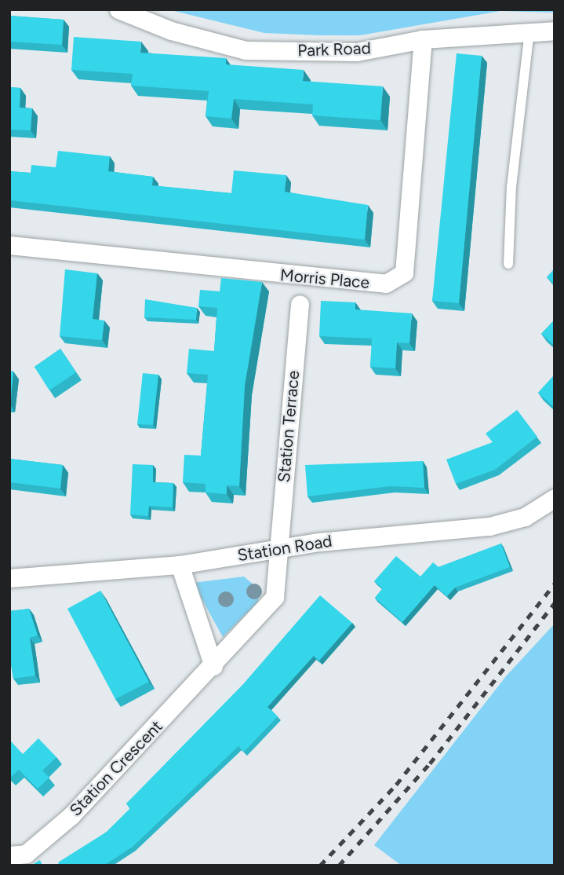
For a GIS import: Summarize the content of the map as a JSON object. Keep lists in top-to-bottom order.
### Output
{
  "streets": {
    "street": [
      "Park Road",
      "Morris Place",
      "Station Terrace",
      "Station Road",
      "Station Crescent"
    ]
  },
  "crossings": [
    ["Park Road", "Morris Place"],
    ["Station Terrace", "Station Road"],
    ["Station Terrace", "Station Crescent"],
    ["Station Road", "Station Crescent"]
  ]
}
